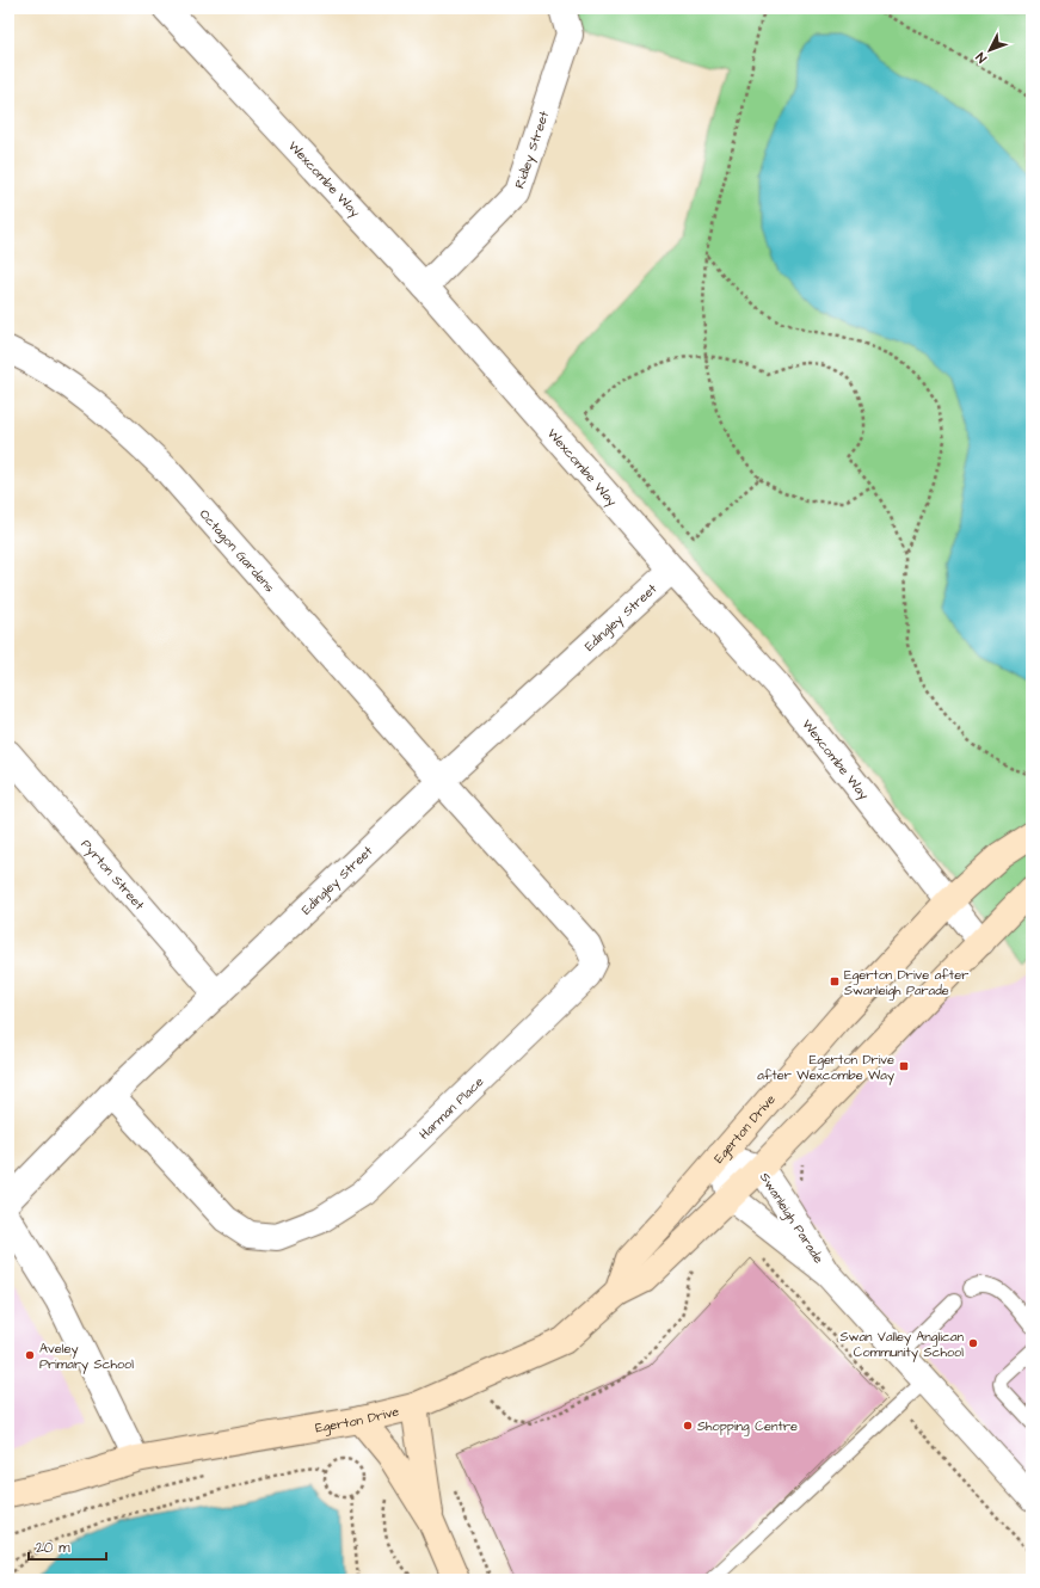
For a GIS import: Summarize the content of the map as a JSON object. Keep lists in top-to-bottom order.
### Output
{
  "streets": {
    "street": [
      "Ridley Street",
      "Wexcombe Way",
      "Octagon Gardens",
      "Edingley Street",
      "Pyrton Street",
      "Harman Place",
      "Egerton Drive",
      "Swanleigh Parade"
    ]
  },
  "crossings": [
    ["Ridley Street", "Wexcombe Way"],
    ["Wexcombe Way", "Edingley Street"],
    ["Wexcombe Way", "Egerton Drive"],
    ["Octagon Gardens", "Edingley Street"],
    ["Octagon Gardens", "Harman Place"],
    ["Edingley Street", "Pyrton Street"],
    ["Edingley Street", "Harman Place"],
    ["Egerton Drive", "Swanleigh Parade"]
  ],
  "places": {
    "transit": ["Egerton Drive after Swanleigh Parade", "Egerton Drive after Wexcombe Way"],
    "other": ["Swan Valley Anglican Community School", "Aveley Primary School", "Shopping Centre"]
  },
  "scale_bar": "20 m",
  "north": "bottom left"
}
